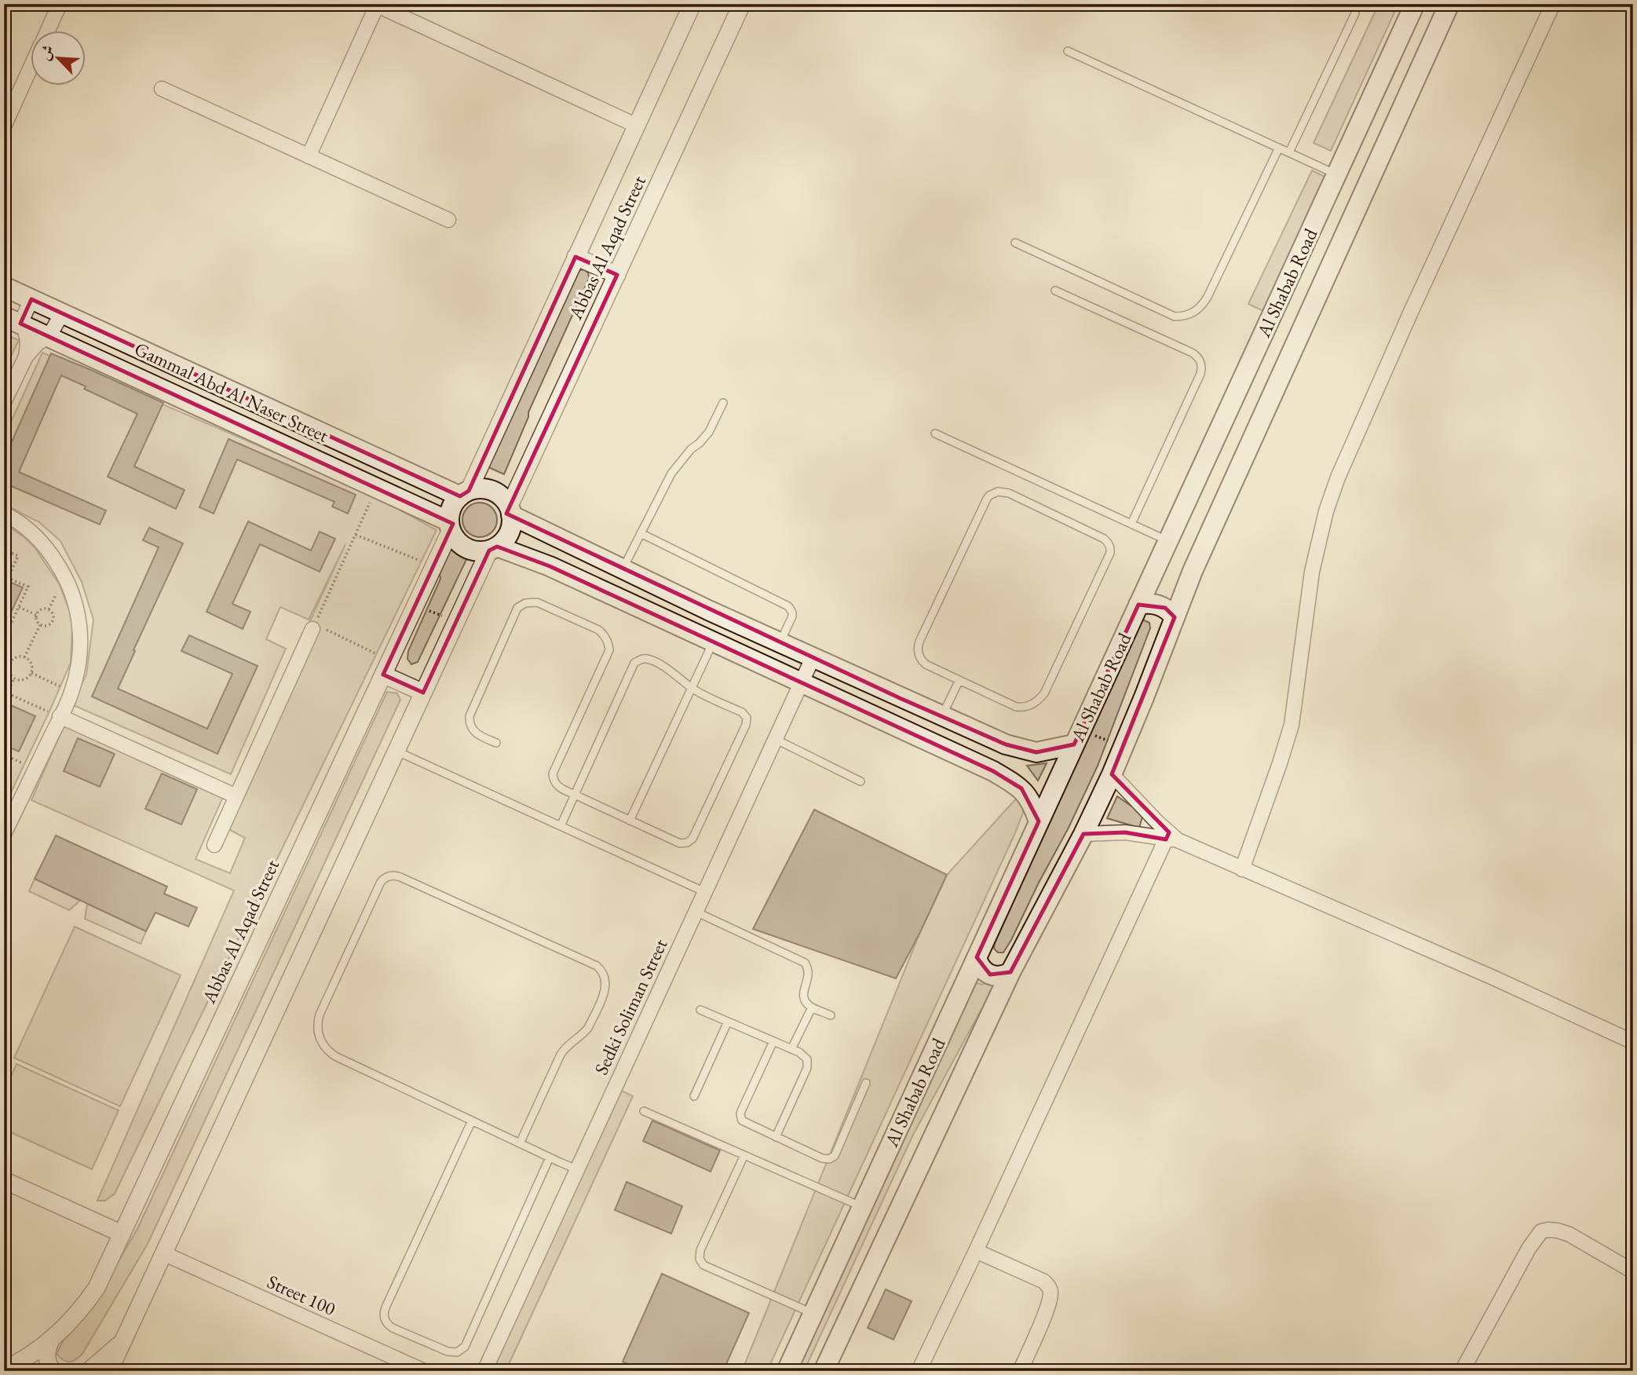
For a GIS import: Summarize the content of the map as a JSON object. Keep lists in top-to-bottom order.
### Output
{
  "streets": {
    "main road": ["Al Shabab Road", "Gammal Abd Al Naser Street"],
    "street": ["Abbas Al Aqad Street", "Sedki Soliman Street", "Street 100"]
  },
  "crossings": [
    ["Abbas Al Aqad Street", "Gammal Abd Al Naser Street"]
  ],
  "north": "top left"
}
